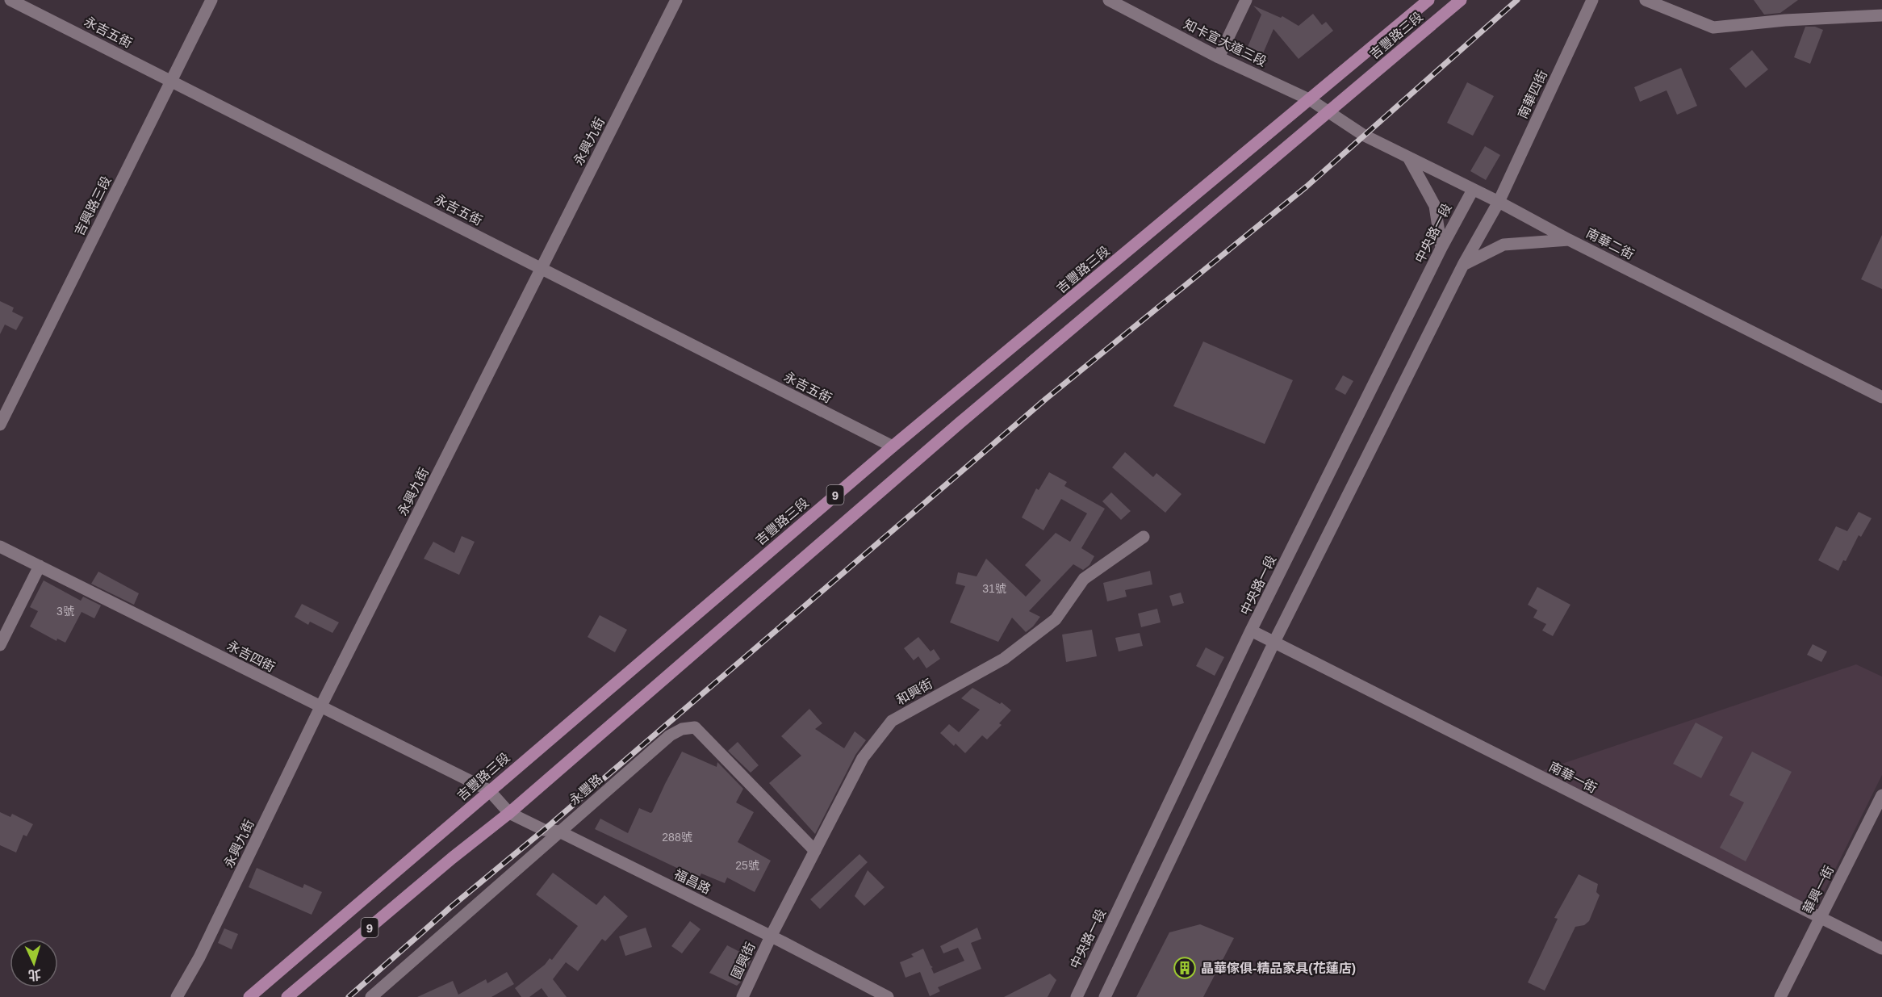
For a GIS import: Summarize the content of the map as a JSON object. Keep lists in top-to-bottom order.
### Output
{
  "streets": {
    "main road": ["吉豐路三段", "9"],
    "street": [
      "永吉五街",
      "知卡宣大道三段",
      "南華四街",
      "永興九街",
      "吉興路三段",
      "中央路一段",
      "南華二街",
      "永吉四街",
      "和興街",
      "南華一街",
      "永豐路",
      "福昌路",
      "華興一街",
      "國興街"
    ]
  },
  "crossings": [
    ["永吉五街", "吉豐路三段"],
    ["永吉五街", "永興九街"],
    ["永吉五街", "吉興路三段"],
    ["吉豐路三段", "知卡宣大道三段"],
    ["吉豐路三段", "南華二街"],
    ["吉豐路三段", "永吉四街"],
    ["吉豐路三段", "福昌路"],
    ["知卡宣大道三段", "南華二街"],
    ["南華四街", "南華二街"],
    ["永興九街", "永吉四街"],
    ["中央路一段", "南華二街"],
    ["中央路一段", "南華一街"],
    ["永吉四街", "福昌路"],
    ["和興街", "永豐路"],
    ["和興街", "福昌路"],
    ["和興街", "國興街"],
    ["南華一街", "華興一街"],
    ["永豐路", "福昌路"],
    ["福昌路", "國興街"]
  ],
  "places": {
    "building": ["晶華傢俱-精品家具(花蓮店)"]
  },
  "house_numbers": [
    "31號",
    "3號",
    "288號",
    "25號"
  ],
  "north": "bottom"
}
